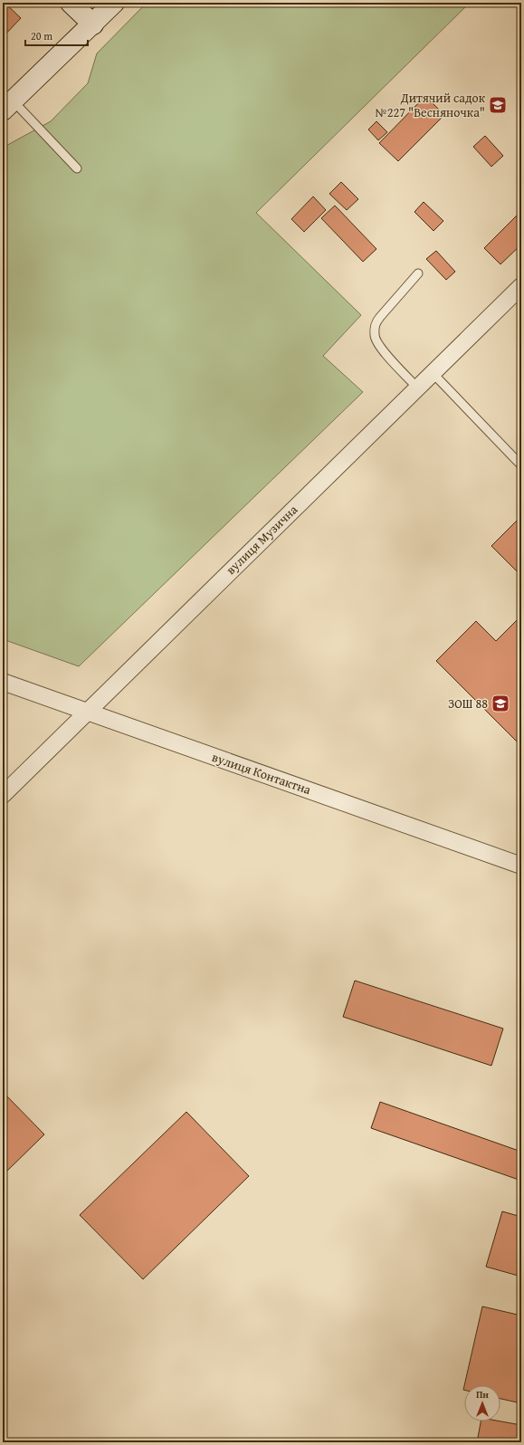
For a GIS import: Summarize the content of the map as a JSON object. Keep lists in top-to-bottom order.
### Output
{
  "streets": {
    "street": ["вулиця Музична", "вулиця Контактна"]
  },
  "crossings": [
    ["вулиця Музична", "вулиця Контактна"]
  ],
  "places": {
    "school or university": ["Дитячий садок №227 \"Весняночка\"", "ЗОШ 88"]
  },
  "scale_bar": "20 m",
  "north": "top"
}
